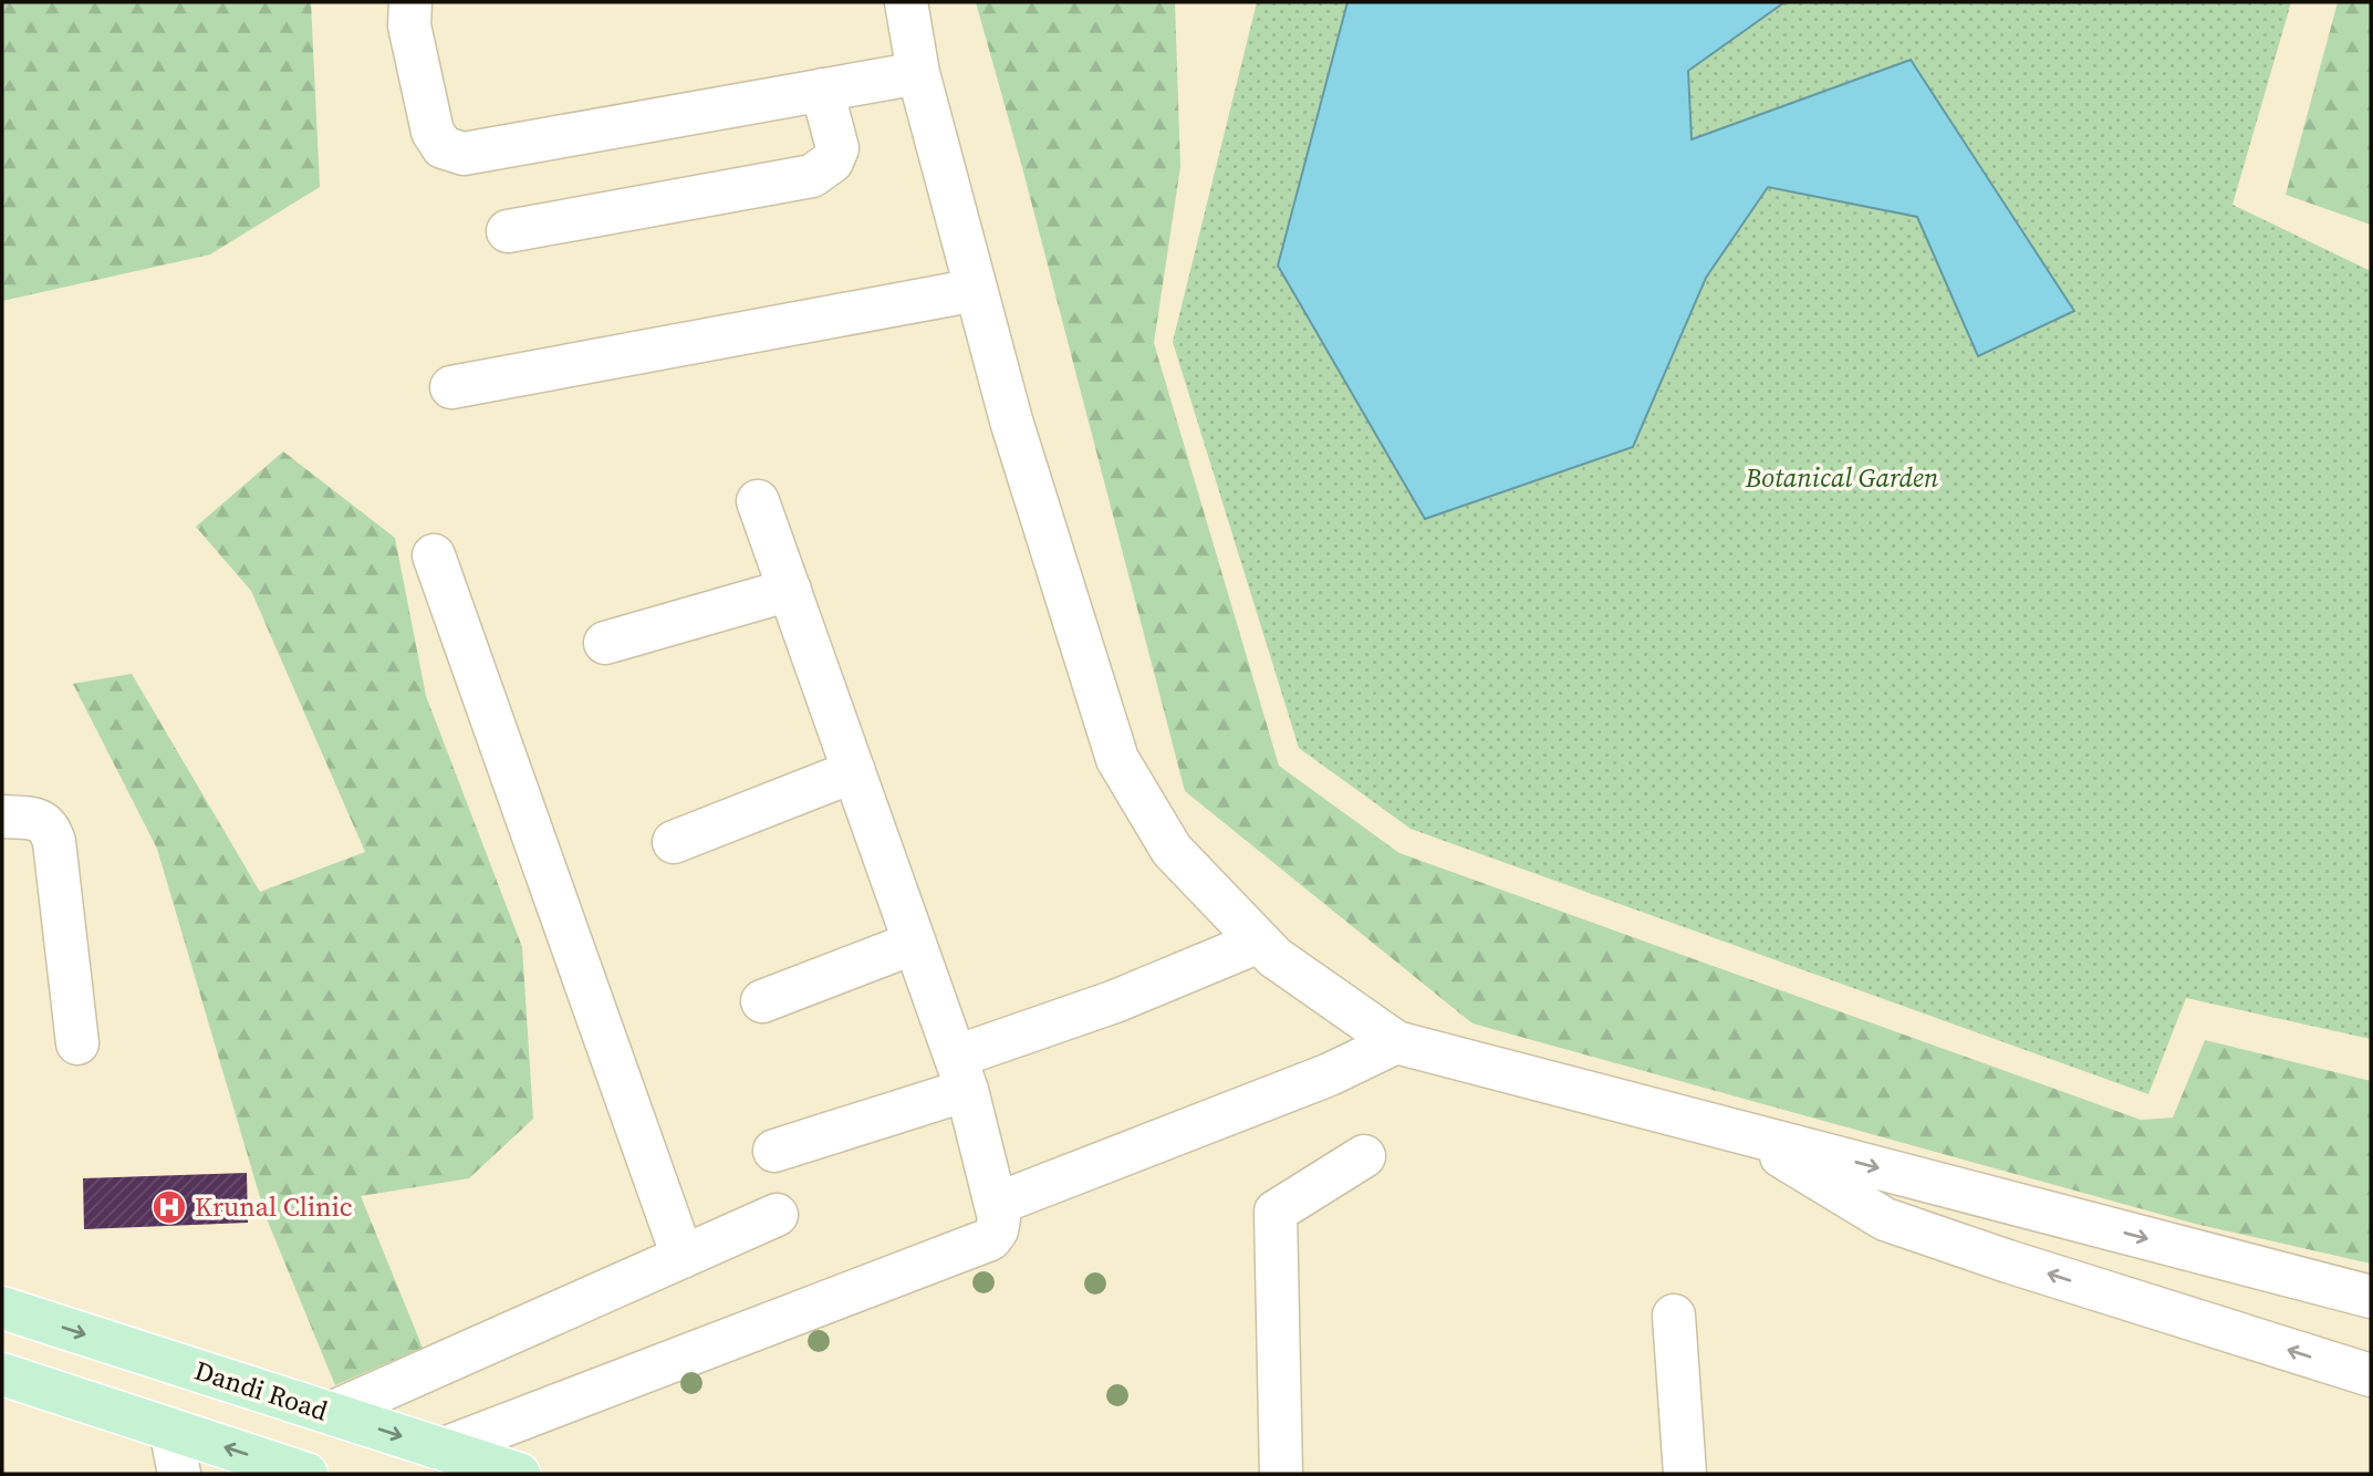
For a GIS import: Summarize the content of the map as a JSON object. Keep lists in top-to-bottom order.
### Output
{
  "streets": {
    "main road": ["Dandi Road"]
  },
  "parks": ["Botanical Garden"],
  "places": {
    "hospital": ["Krunal Clinic"]
  }
}
